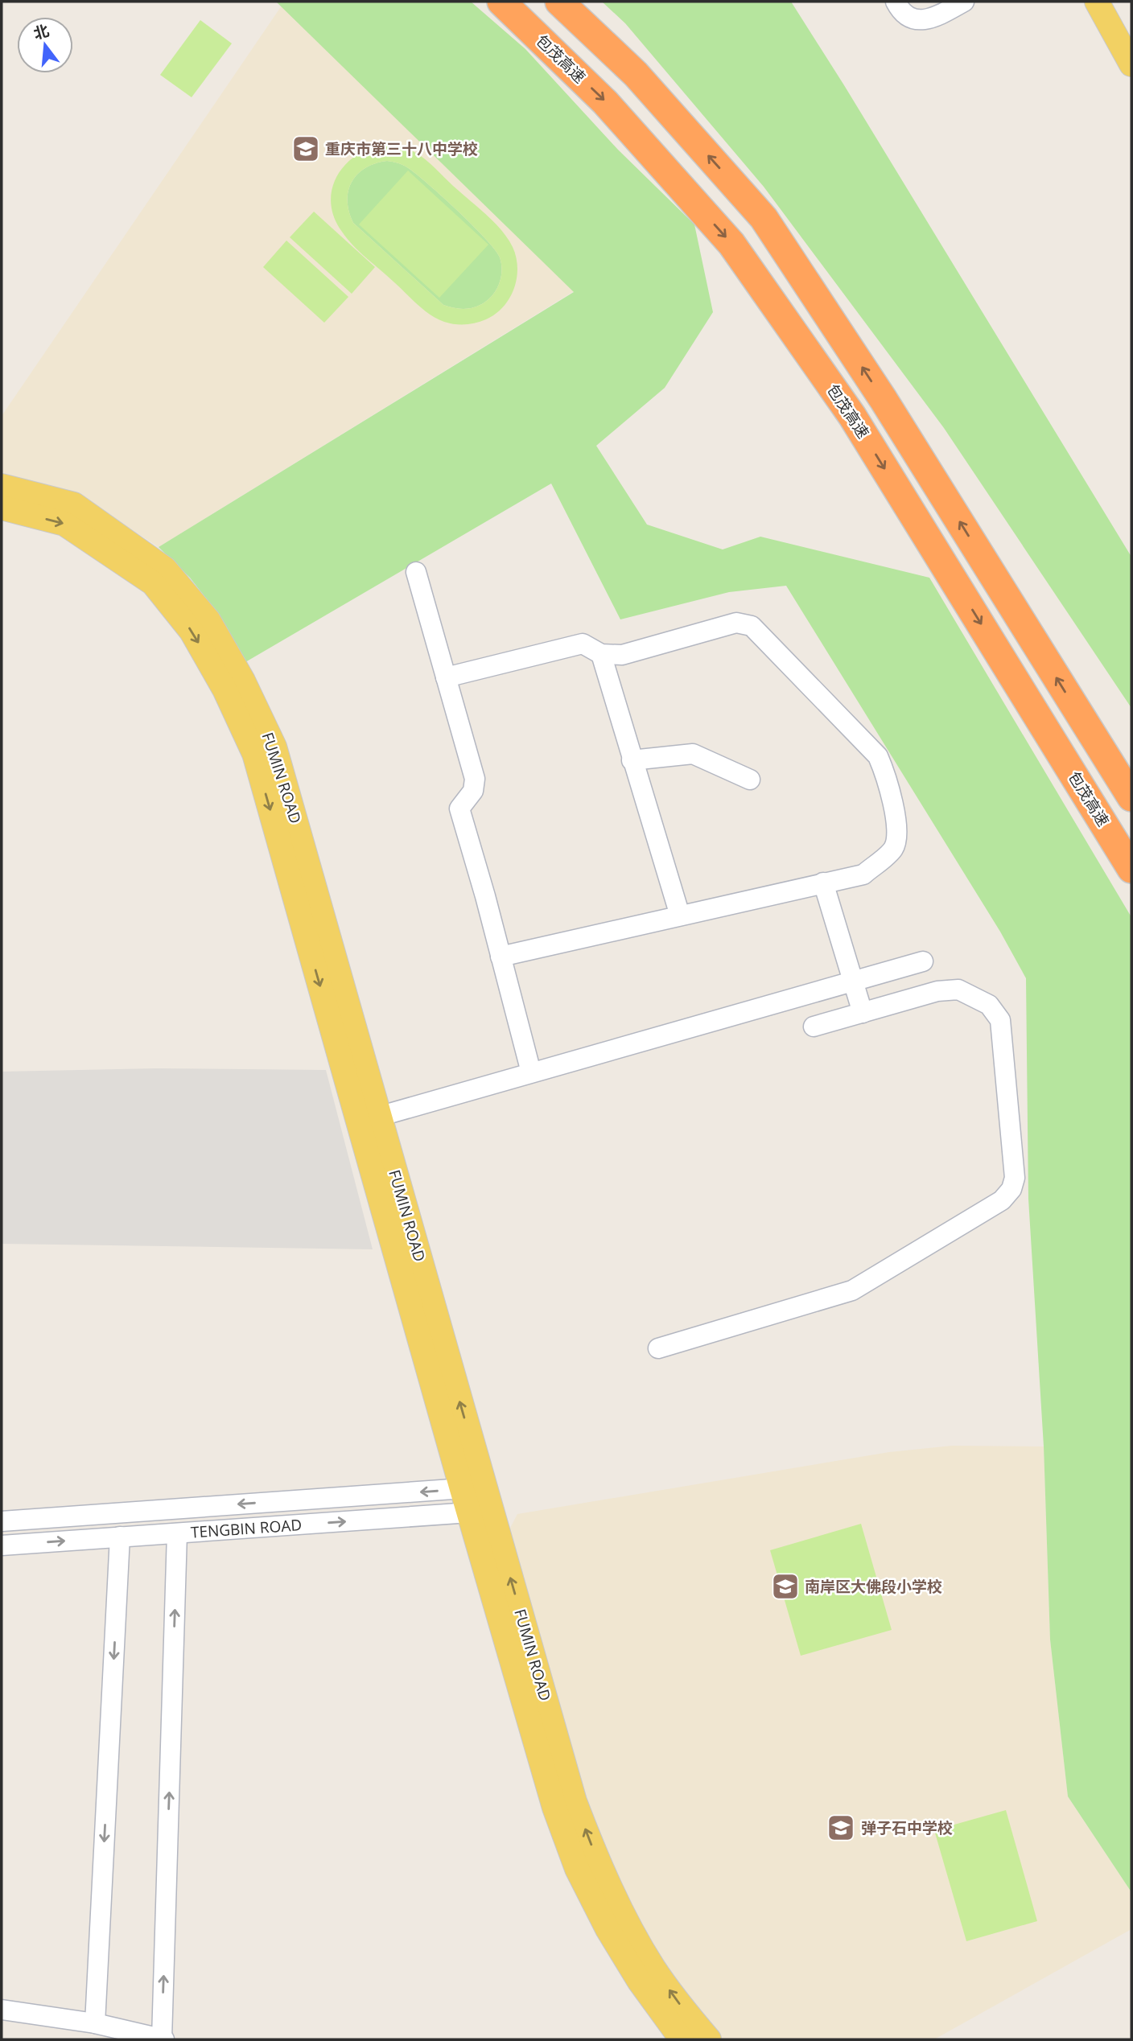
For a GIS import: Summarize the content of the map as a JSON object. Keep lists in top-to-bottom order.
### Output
{
  "streets": {
    "highway": ["包茂高速"],
    "main road": ["FUMIN ROAD"],
    "street": ["TENGBIN ROAD"]
  },
  "crossings": [
    ["FUMIN ROAD", "TENGBIN ROAD"]
  ],
  "places": {
    "school or university": ["重庆市第三十八中学校", "南岸区大佛段小学校", "弹子石中学校"]
  },
  "north": "top"
}
